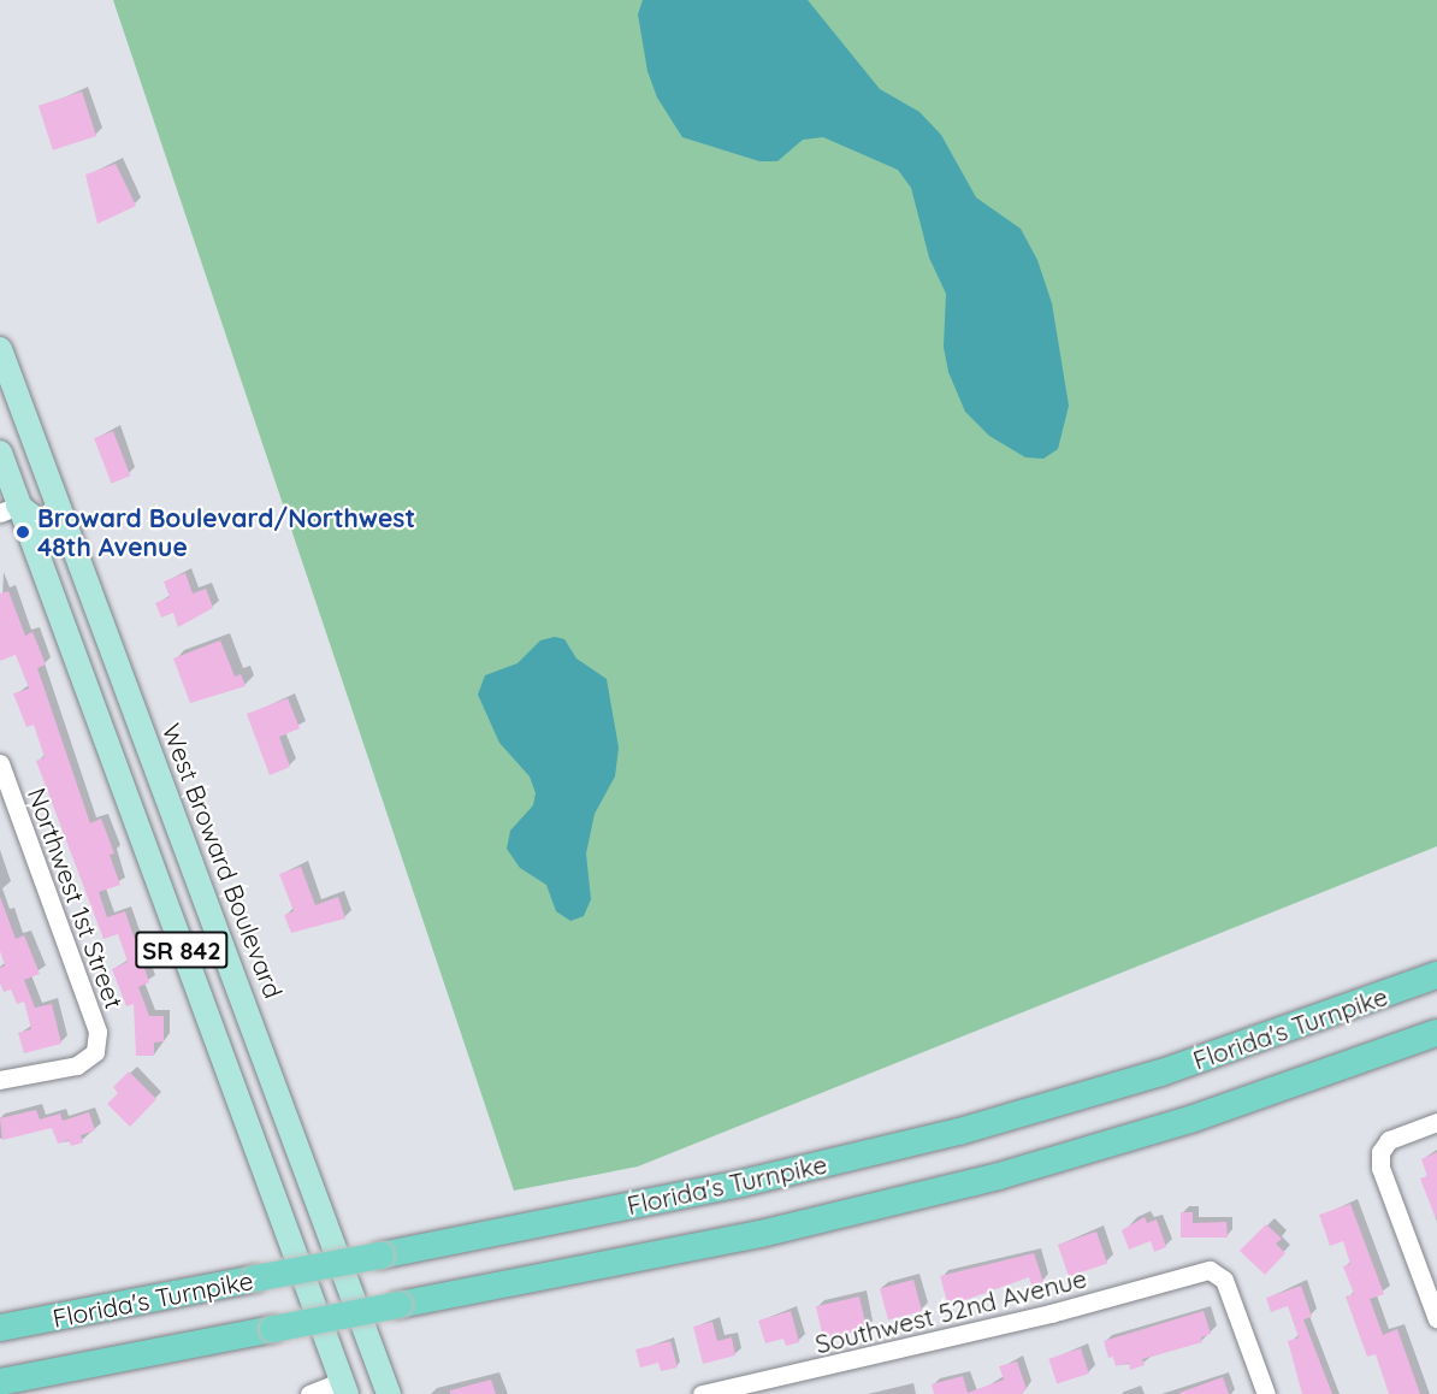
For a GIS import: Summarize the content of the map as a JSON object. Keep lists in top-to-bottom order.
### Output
{
  "streets": {
    "highway": ["Florida's Turnpike"],
    "main road": ["West Broward Boulevard", "SR 842"],
    "street": ["Northwest 1st Street", "Southwest 52nd Avenue"]
  },
  "places": ["Broward Boulevard/Northwest 48th Avenue"]
}
